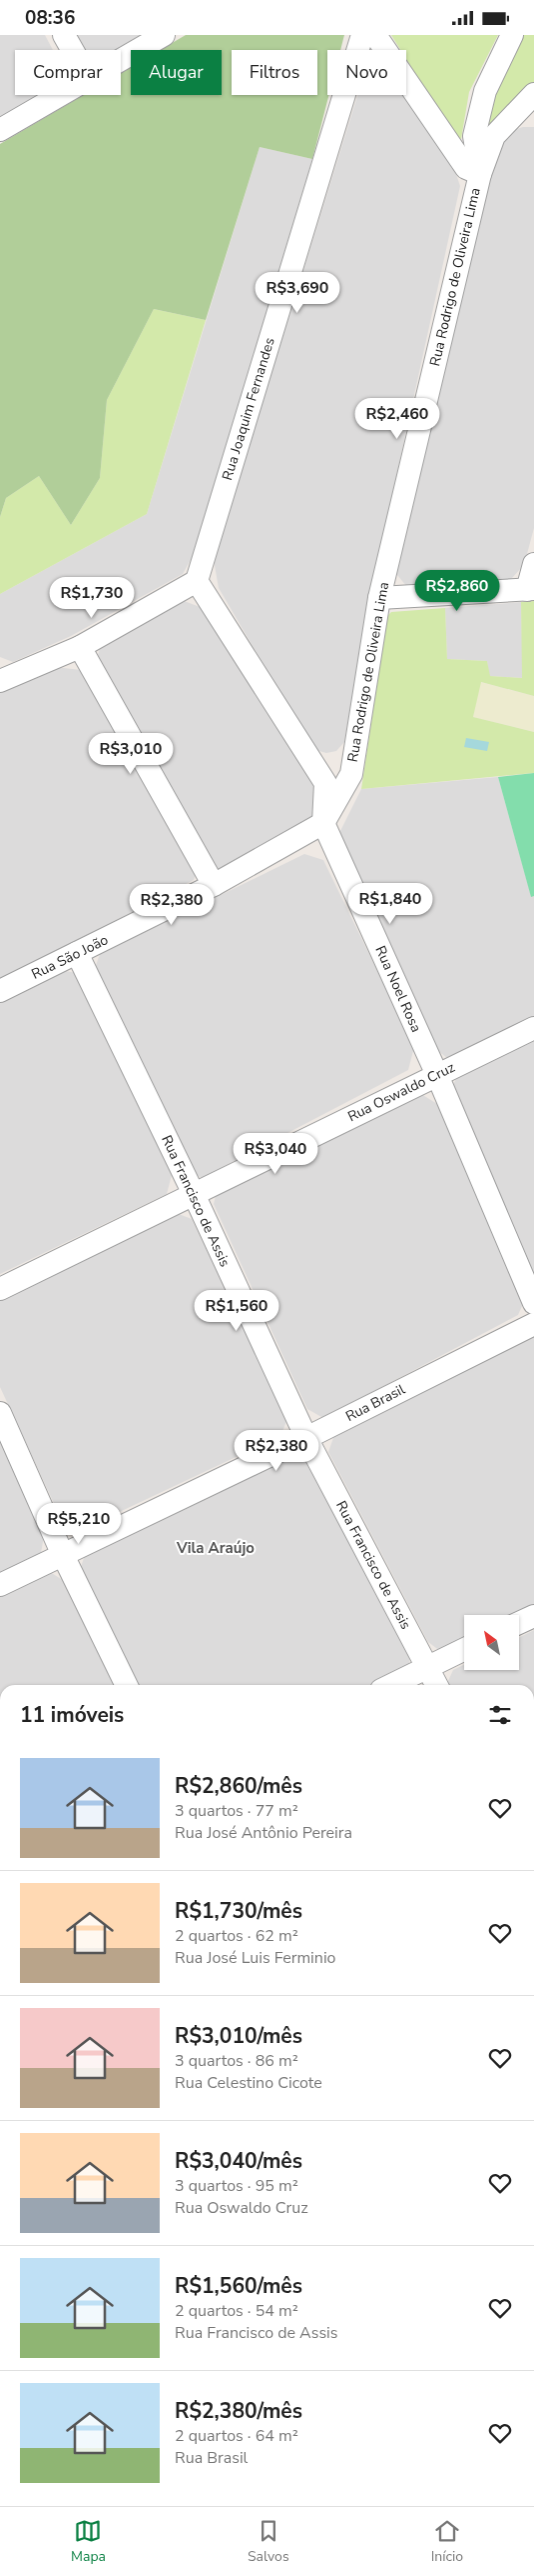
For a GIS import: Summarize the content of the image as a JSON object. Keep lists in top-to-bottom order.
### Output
{
  "streets": {
    "street": [
      "Rua Rodrigo de Oliveira Lima",
      "Rua Joaquim Fernandes",
      "Rua São João",
      "Rua Noel Rosa",
      "Rua Oswaldo Cruz",
      "Rua Francisco de Assis",
      "Rua Brasil"
    ]
  },
  "crossings": [
    ["Rua Rodrigo de Oliveira Lima", "Rua São João"],
    ["Rua Rodrigo de Oliveira Lima", "Rua Noel Rosa"],
    ["Rua Joaquim Fernandes", "Rua Noel Rosa"],
    ["Rua São João", "Rua Noel Rosa"],
    ["Rua São João", "Rua Francisco de Assis"],
    ["Rua Noel Rosa", "Rua Oswaldo Cruz"],
    ["Rua Oswaldo Cruz", "Rua Francisco de Assis"],
    ["Rua Francisco de Assis", "Rua Brasil"]
  ],
  "districts": ["Vila Araújo"],
  "north": "top left",
  "page": {
    "status": "08:36",
    "chip": [
      "Comprar",
      "Alugar",
      "Filtros",
      "Novo"
    ],
    "price": [
      "R$3,690",
      "R$2,460",
      "R$2,860",
      "R$1,730",
      "R$3,010",
      "R$1,840",
      "R$2,380",
      "R$3,040",
      "R$1,560",
      "R$2,380",
      "R$5,210"
    ],
    "heading": "11 imóveis",
    "list": [
      {
        "name": "R$2,860/mês",
        "note": "3 quartos · 77 m² · Rua José Antônio Pereira"
      },
      {
        "name": "R$1,730/mês",
        "note": "2 quartos · 62 m² · Rua José Luis Ferminio"
      },
      {
        "name": "R$3,010/mês",
        "note": "3 quartos · 86 m² · Rua Celestino Cicote"
      },
      {
        "name": "R$3,040/mês",
        "note": "3 quartos · 95 m² · Rua Oswaldo Cruz"
      },
      {
        "name": "R$1,560/mês",
        "note": "2 quartos · 54 m² · Rua Francisco de Assis"
      },
      {
        "name": "R$2,380/mês",
        "note": "2 quartos · 64 m² · Rua Brasil"
      }
    ],
    "tabs": ["Mapa", "Salvos", "Início"]
  }
}
